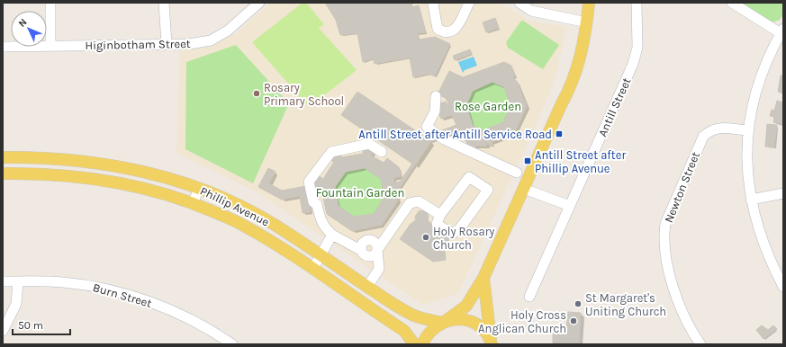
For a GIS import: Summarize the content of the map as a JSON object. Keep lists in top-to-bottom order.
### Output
{
  "streets": {
    "main road": ["Phillip Avenue"],
    "street": [
      "Higinbotham Street",
      "Antill Street",
      "Newton Street",
      "Burn Street"
    ]
  },
  "parks": ["Rose Garden", "Fountain Garden"],
  "places": {
    "other": [
      "Rosary Primary School",
      "Holy Rosary Church",
      "St Margaret's Uniting Church",
      "Holy Cross Anglican Church"
    ],
    "transit": ["Antill Street after Antill Service Road", "Antill Street after Phillip Avenue"]
  },
  "scale_bar": "50 m",
  "north": "top left"
}
